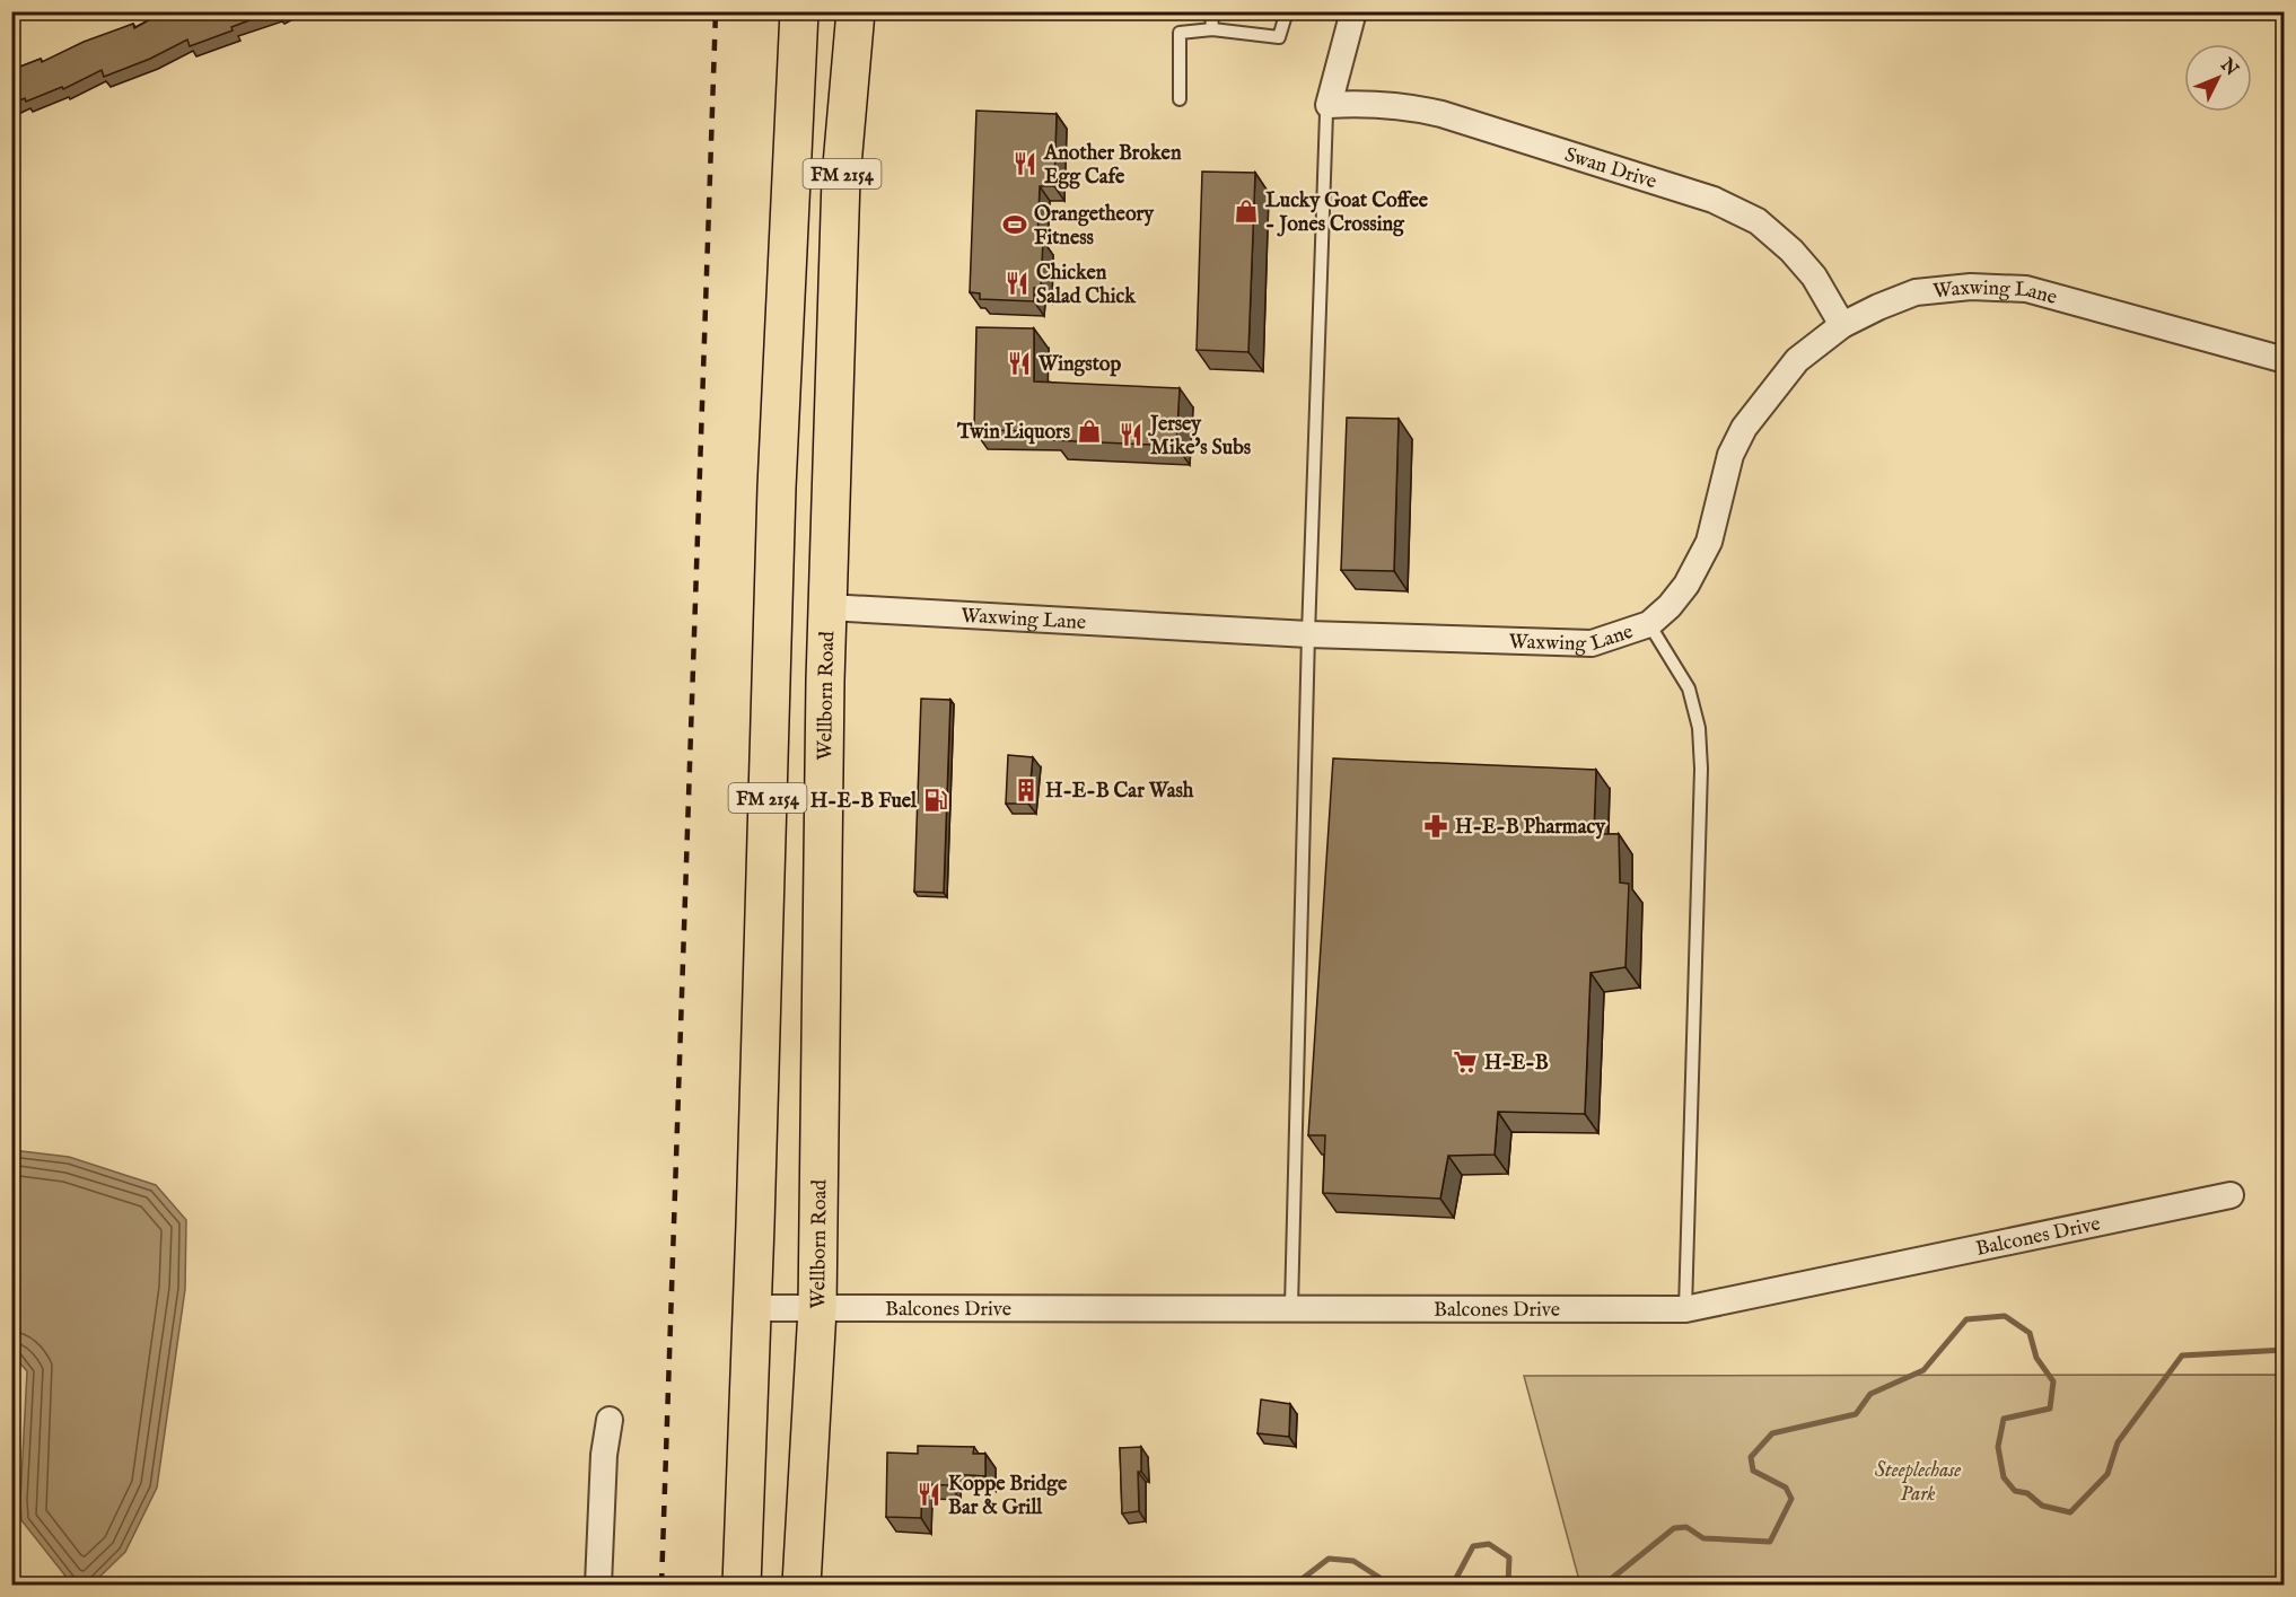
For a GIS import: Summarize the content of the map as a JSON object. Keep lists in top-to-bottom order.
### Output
{
  "streets": {
    "main road": ["FM 2154", "Wellborn Road"],
    "street": ["Swan Drive", "Waxwing Lane", "Balcones Drive"]
  },
  "crossings": [
    ["Swan Drive", "Waxwing Lane"],
    ["FM 2154", "Balcones Drive"],
    ["Waxwing Lane", "Wellborn Road"],
    ["Wellborn Road", "Balcones Drive"]
  ],
  "parks": ["Steeplechase Park"],
  "places": {
    "restaurant": [
      "Another Broken Egg Cafe",
      "Chicken Salad Chick",
      "Wingstop",
      "Jersey Mike's Subs",
      "Koppe Bridge Bar & Grill"
    ],
    "shop": ["Lucky Goat Coffee - Jones Crossing", "Twin Liquors"],
    "sports": ["Orangetheory Fitness"],
    "building": ["H-E-B Car Wash"],
    "fuel station": ["H-E-B Fuel"],
    "pharmacy": ["H-E-B Pharmacy"],
    "supermarket": ["H-E-B"]
  },
  "north": "top right"
}
